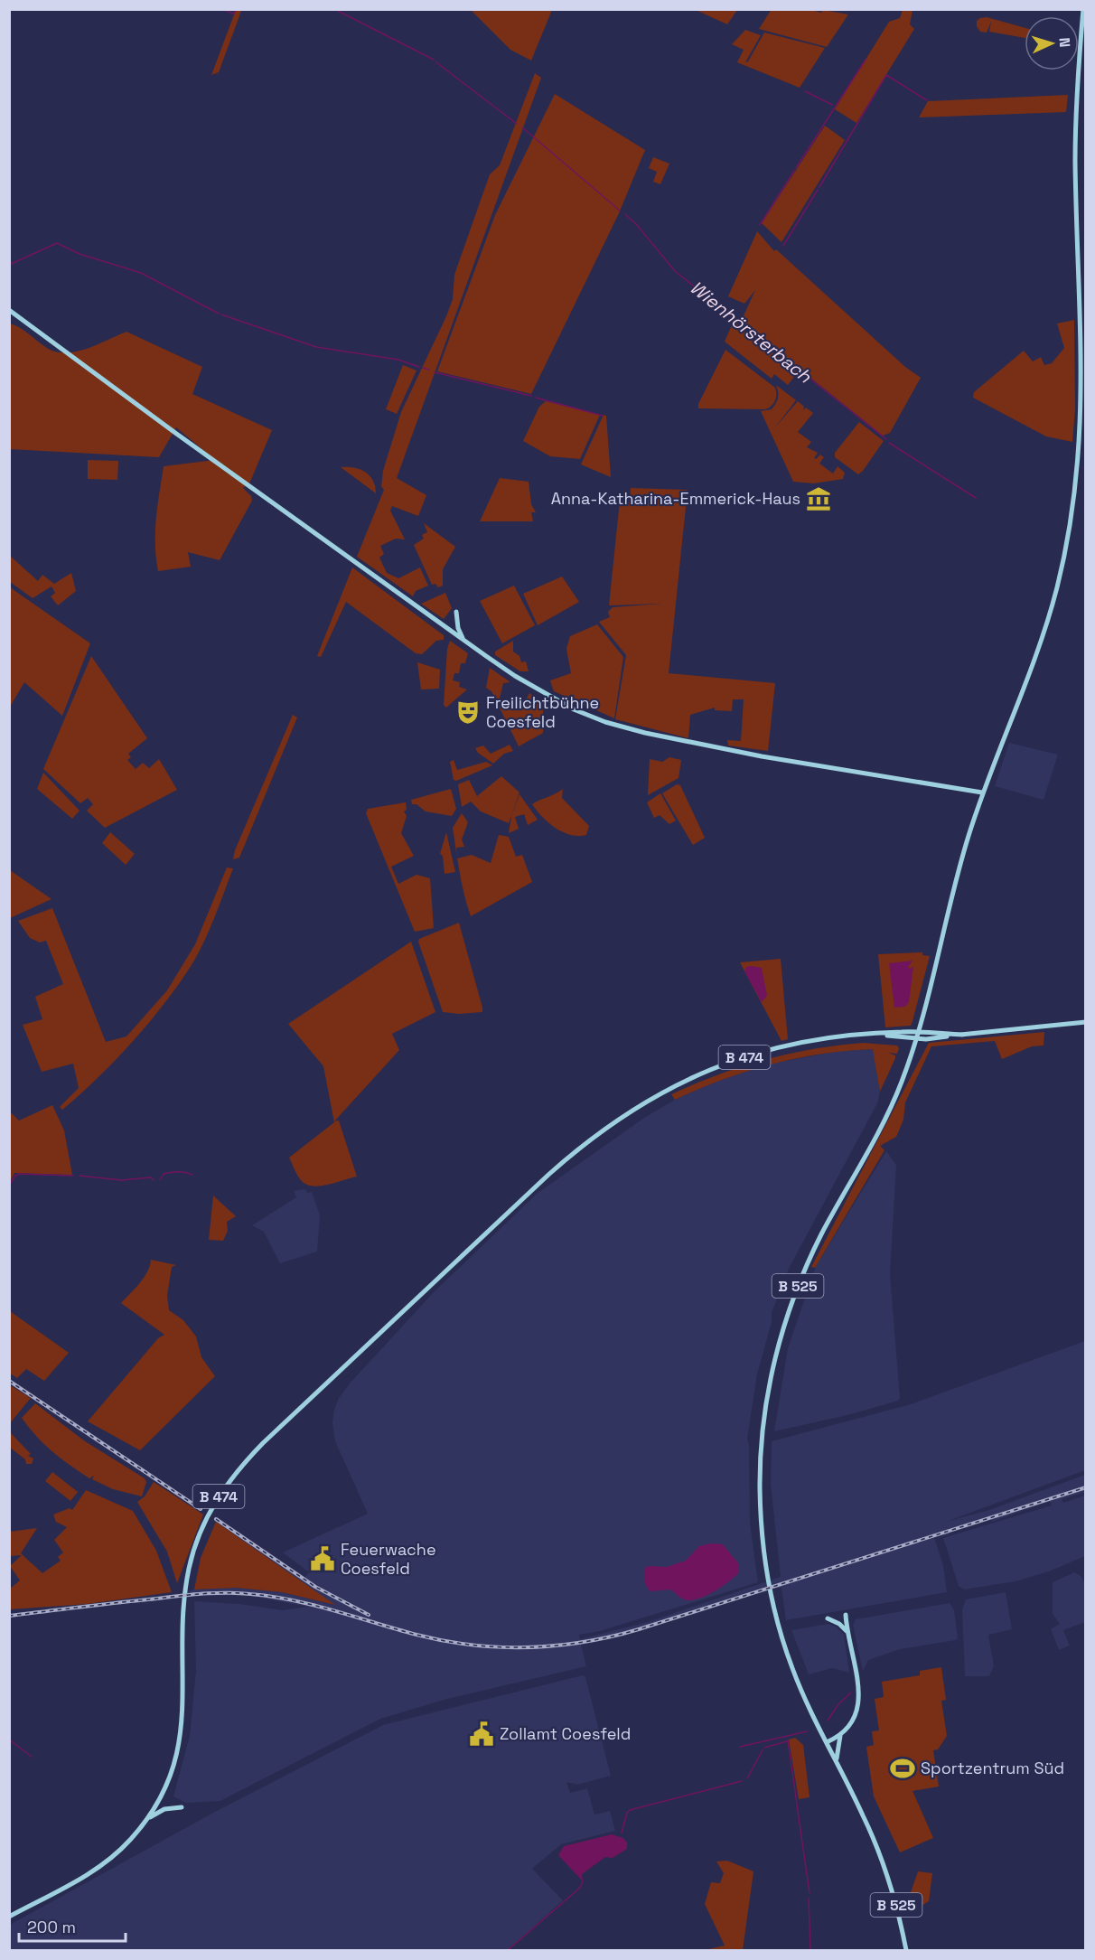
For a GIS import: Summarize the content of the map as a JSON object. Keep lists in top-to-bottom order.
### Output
{
  "streets": {
    "main road": ["B 474", "B 525"]
  },
  "crossings": [
    ["B 474", "B 525"]
  ],
  "water": ["Wienhörsterbach"],
  "places": {
    "museum": ["Anna-Katharina-Emmerick-Haus"],
    "theatre": ["Freilichtbühne Coesfeld"],
    "public building": ["Feuerwache Coesfeld", "Zollamt Coesfeld"],
    "sports": ["Sportzentrum Süd"]
  },
  "scale_bar": "200 m",
  "north": "right"
}
